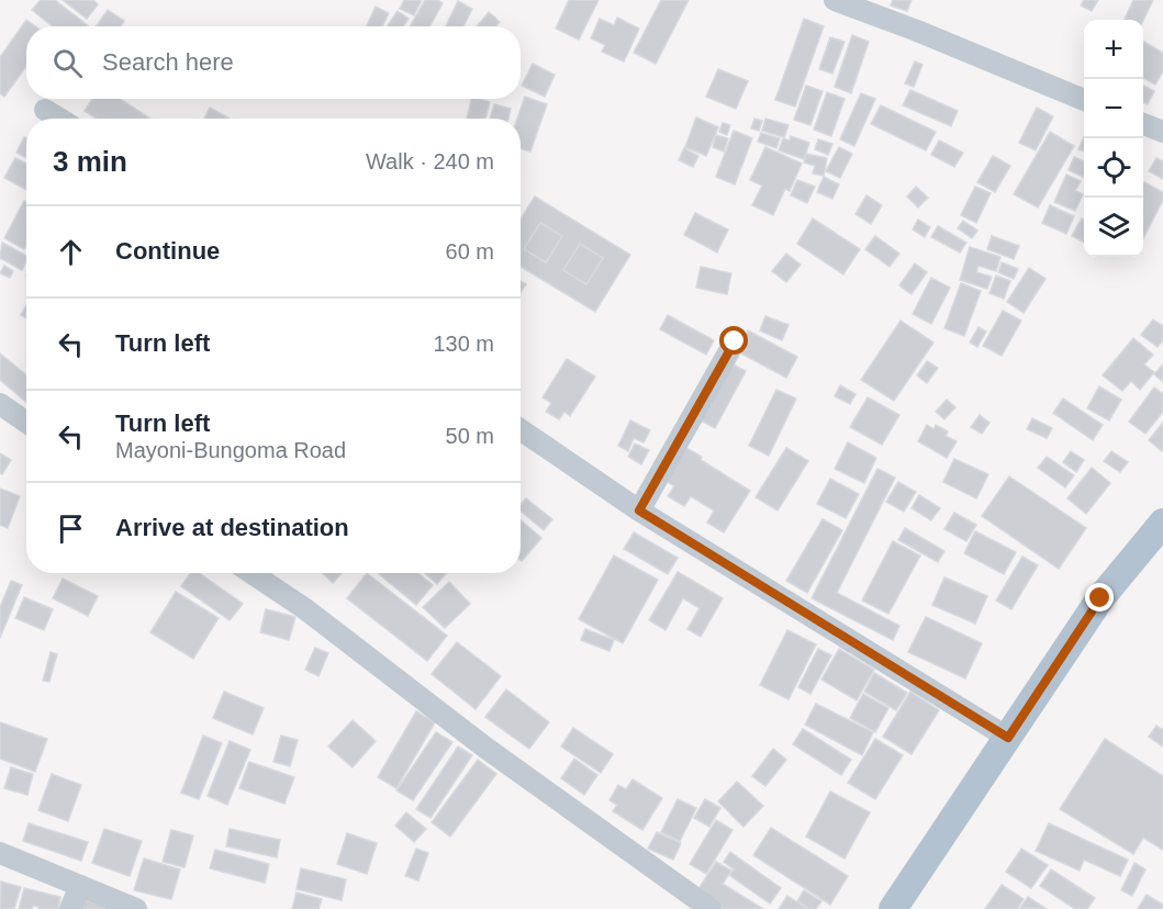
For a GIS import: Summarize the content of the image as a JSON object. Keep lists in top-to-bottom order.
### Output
{
  "page": {
    "map_buttons": ["+", "−"],
    "search": "Search here",
    "heading": ["3 min", "Walk · 240 m"],
    "list": [
      ["Continue", "60 m"],
      ["Turn left", "130 m"],
      ["Turn left", "Mayoni-Bungoma Road", "50 m"],
      "Arrive at destination"
    ]
  }
}
